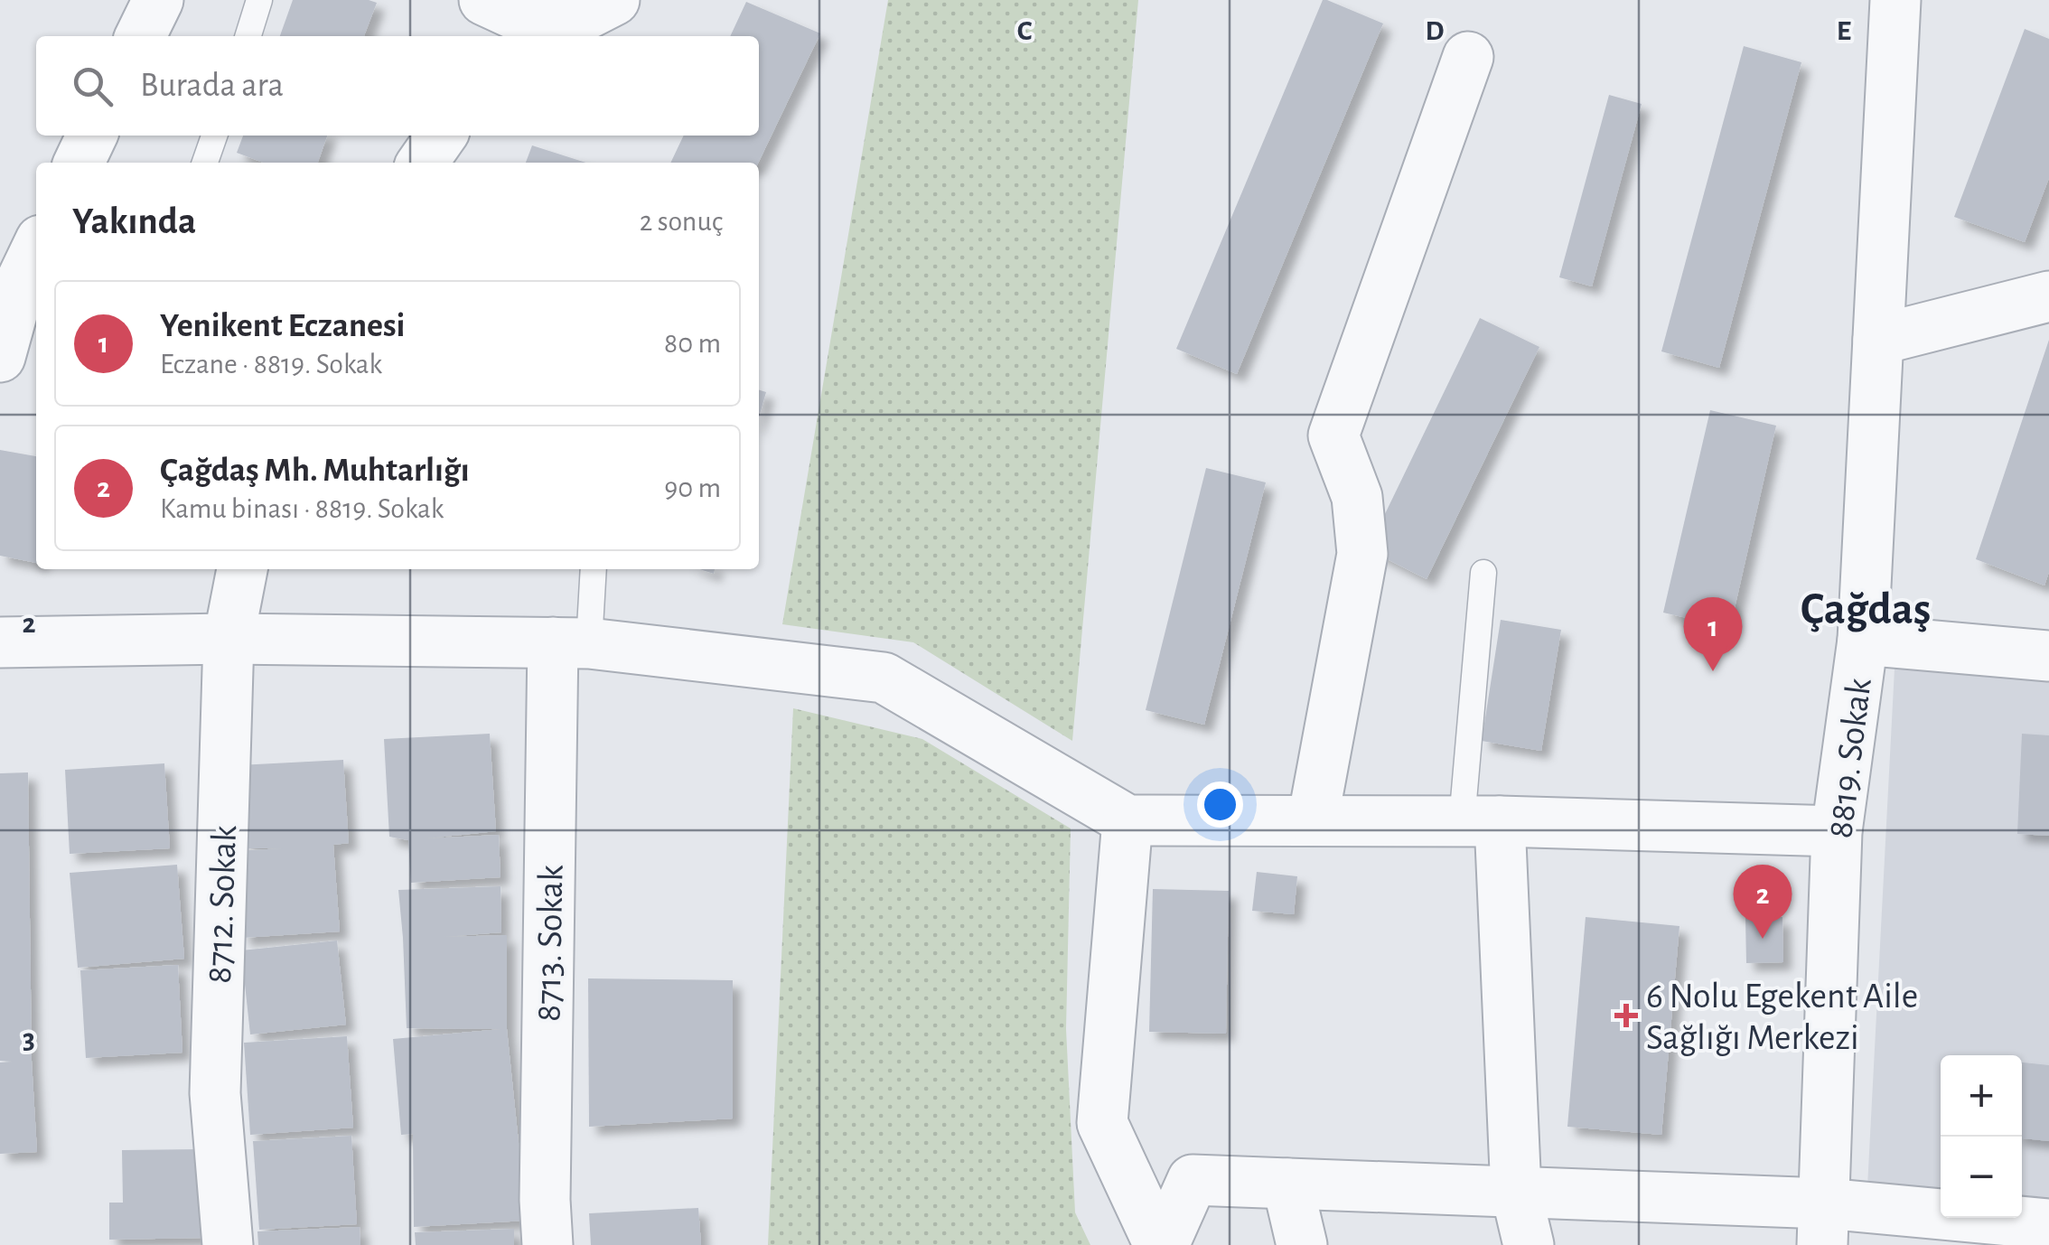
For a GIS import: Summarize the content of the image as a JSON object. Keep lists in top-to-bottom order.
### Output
{
  "streets": {
    "street": ["8819. Sokak", "8712. Sokak", "8713. Sokak"]
  },
  "districts": ["Çağdaş"],
  "places": {
    "health": ["6 Nolu Egekent Aile Sağlığı Merkezi"]
  },
  "page": {
    "search": "Burada ara",
    "heading": ["Yakında", "2 sonuç"],
    "list": [
      {
        "mark": "1",
        "name": "Yenikent Eczanesi",
        "note": "Eczane · 8819. Sokak",
        "value": "80 m"
      },
      {
        "mark": "2",
        "name": "Çağdaş Mh. Muhtarlığı",
        "note": "Kamu binası · 8819. Sokak",
        "value": "90 m"
      }
    ],
    "pins": ["1", "2"],
    "map_buttons": ["+", "−"]
  },
  "grid": {
    "columns": ["C", "D", "E"],
    "rows": ["2", "3"]
  }
}
